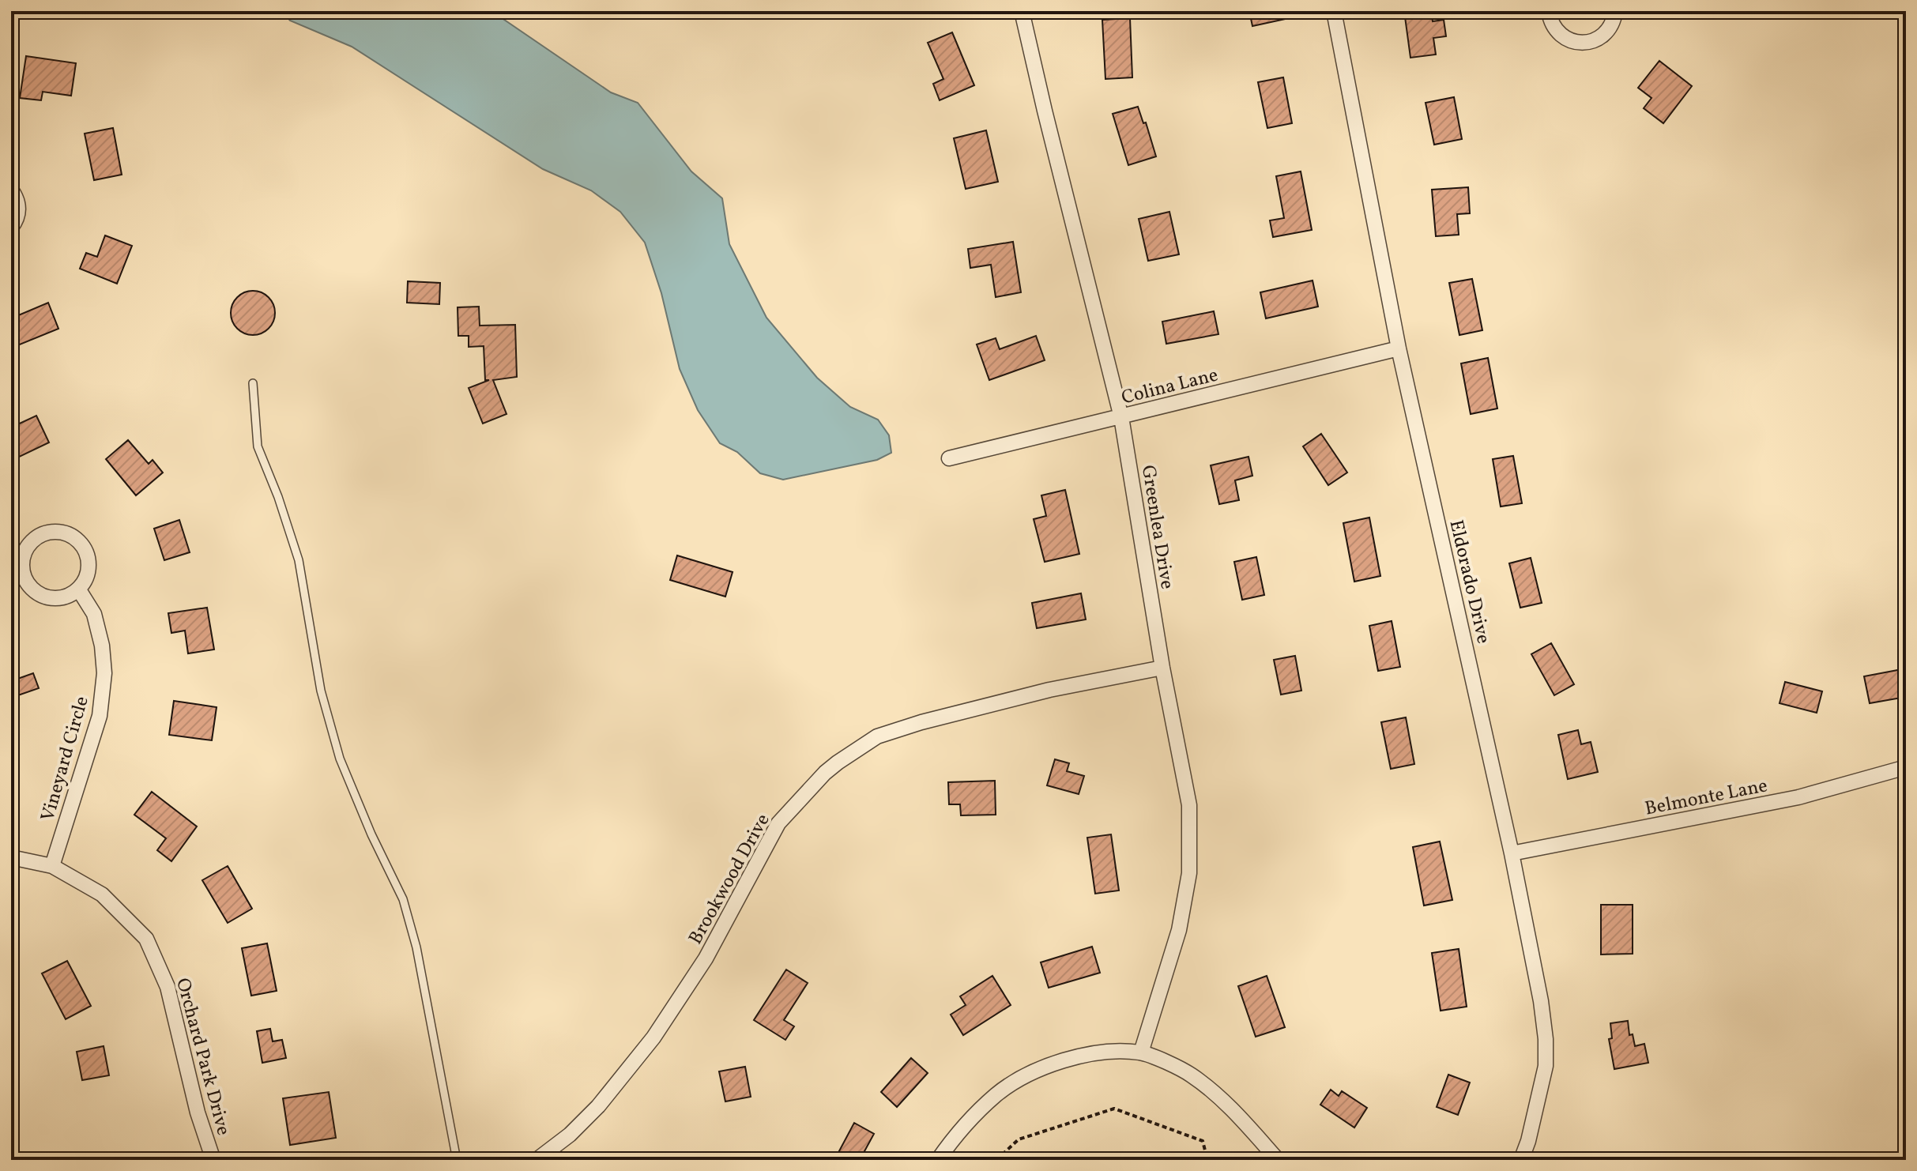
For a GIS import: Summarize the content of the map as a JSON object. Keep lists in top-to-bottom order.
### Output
{
  "streets": {
    "street": [
      "Colina Lane",
      "Greenlea Drive",
      "Eldorado Drive",
      "Vineyard Circle",
      "Belmonte Lane",
      "Brookwood Drive",
      "Orchard Park Drive"
    ]
  },
  "crossings": [
    ["Colina Lane", "Greenlea Drive"],
    ["Colina Lane", "Eldorado Drive"],
    ["Greenlea Drive", "Brookwood Drive"],
    ["Eldorado Drive", "Belmonte Lane"],
    ["Vineyard Circle", "Orchard Park Drive"]
  ]
}
